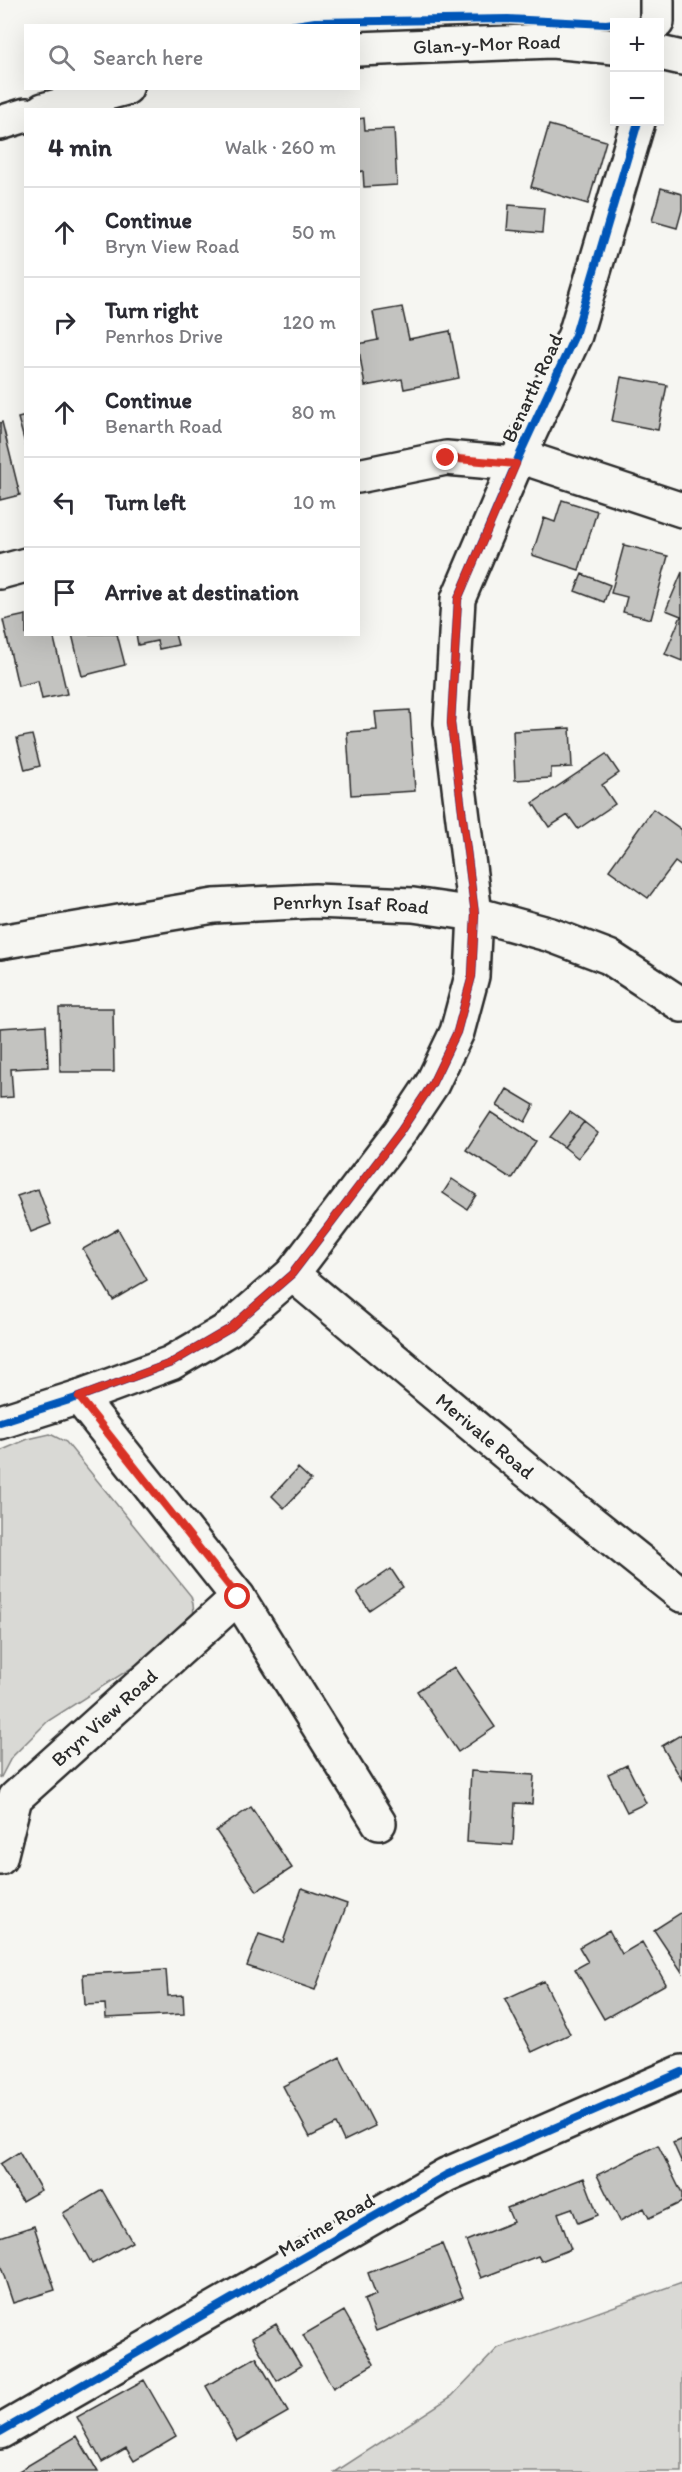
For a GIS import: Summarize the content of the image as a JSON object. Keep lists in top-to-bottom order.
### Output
{
  "streets": {
    "street": [
      "Glan-y-Mor Road",
      "Benarth Road",
      "Penrhyn Isaf Road",
      "Merivale Road",
      "Bryn View Road",
      "Marine Road"
    ]
  },
  "crossings": [
    ["Benarth Road", "Penrhyn Isaf Road"],
    ["Benarth Road", "Merivale Road"]
  ],
  "page": {
    "map_buttons": ["+", "−"],
    "search": "Search here",
    "heading": ["4 min", "Walk · 260 m"],
    "list": [
      ["Continue", "Bryn View Road", "50 m"],
      ["Turn right", "Penrhos Drive", "120 m"],
      ["Continue", "Benarth Road", "80 m"],
      ["Turn left", "10 m"],
      "Arrive at destination"
    ]
  }
}
